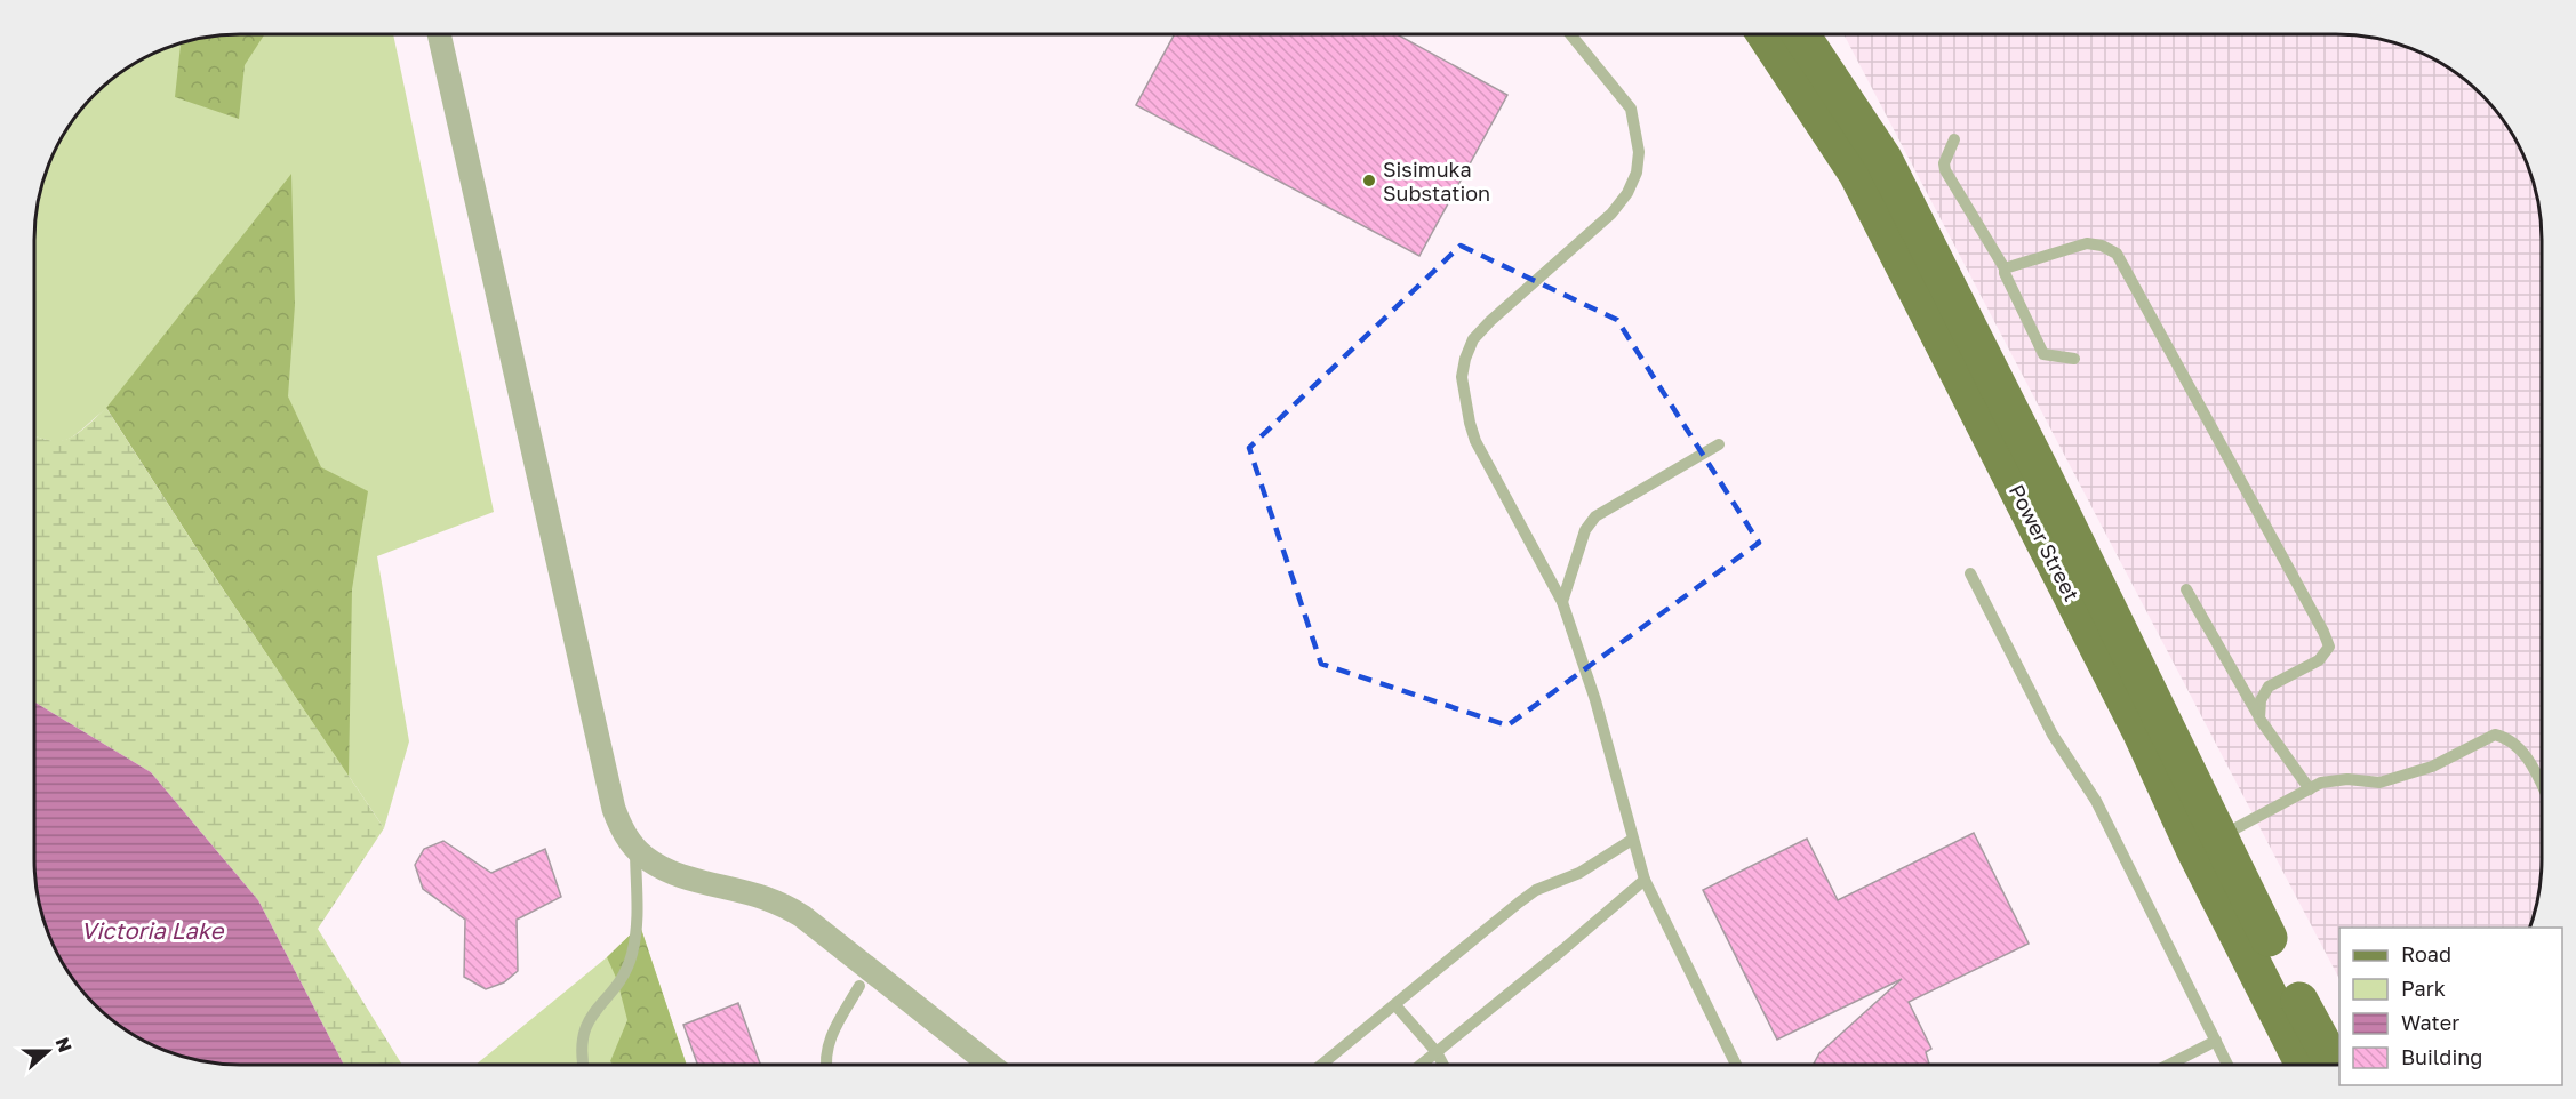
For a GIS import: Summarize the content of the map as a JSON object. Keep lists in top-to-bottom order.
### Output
{
  "streets": {
    "main road": ["Power Street"]
  },
  "water": ["Victoria Lake"],
  "places": ["Sisimuka Substation"],
  "legend": [
    "Road",
    "Park",
    "Water",
    "Building"
  ],
  "north": "right"
}
